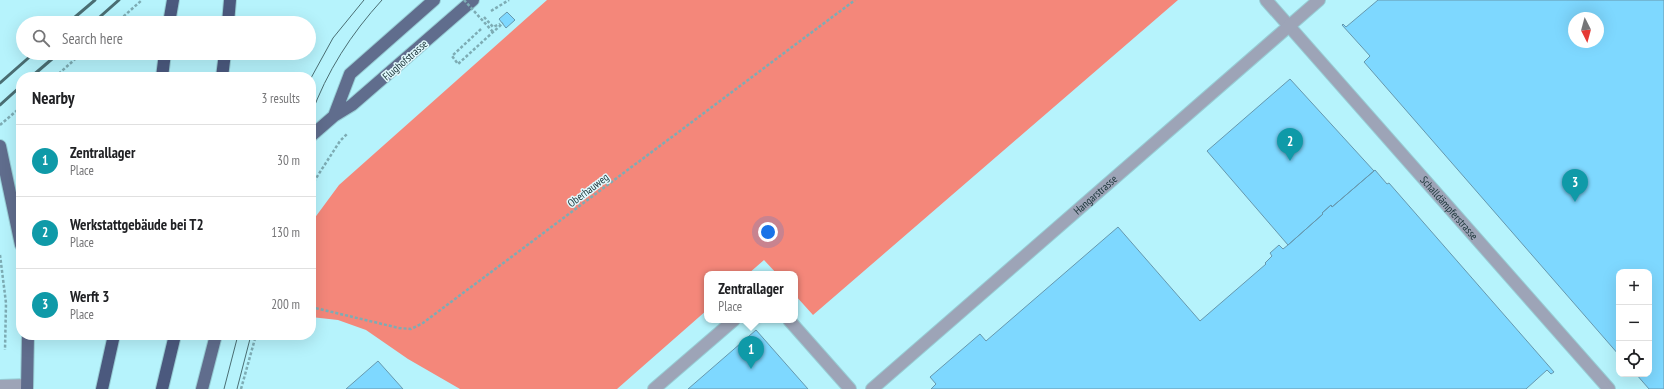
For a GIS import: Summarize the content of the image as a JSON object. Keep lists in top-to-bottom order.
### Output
{
  "streets": {
    "main road": ["Flughofstrasse"],
    "lane": ["Hangarstrasse", "Schalldämpferstrasse"],
    "path": ["Oberhauweg"]
  },
  "crossings": [
    ["Hangarstrasse", "Schalldämpferstrasse"]
  ],
  "north": "bottom",
  "page": {
    "search": "Search here",
    "heading": ["Nearby", "3 results"],
    "list": [
      {
        "mark": "1",
        "name": "Zentrallager",
        "note": "Place",
        "value": "30 m"
      },
      {
        "mark": "2",
        "name": "Werkstattgebäude bei T2",
        "note": "Place",
        "value": "130 m"
      },
      {
        "mark": "3",
        "name": "Werft 3",
        "note": "Place",
        "value": "200 m"
      }
    ],
    "pins": ["2", "3", "1"],
    "map_buttons": ["+", "−"],
    "popup": ["Zentrallager", "Place"]
  }
}
